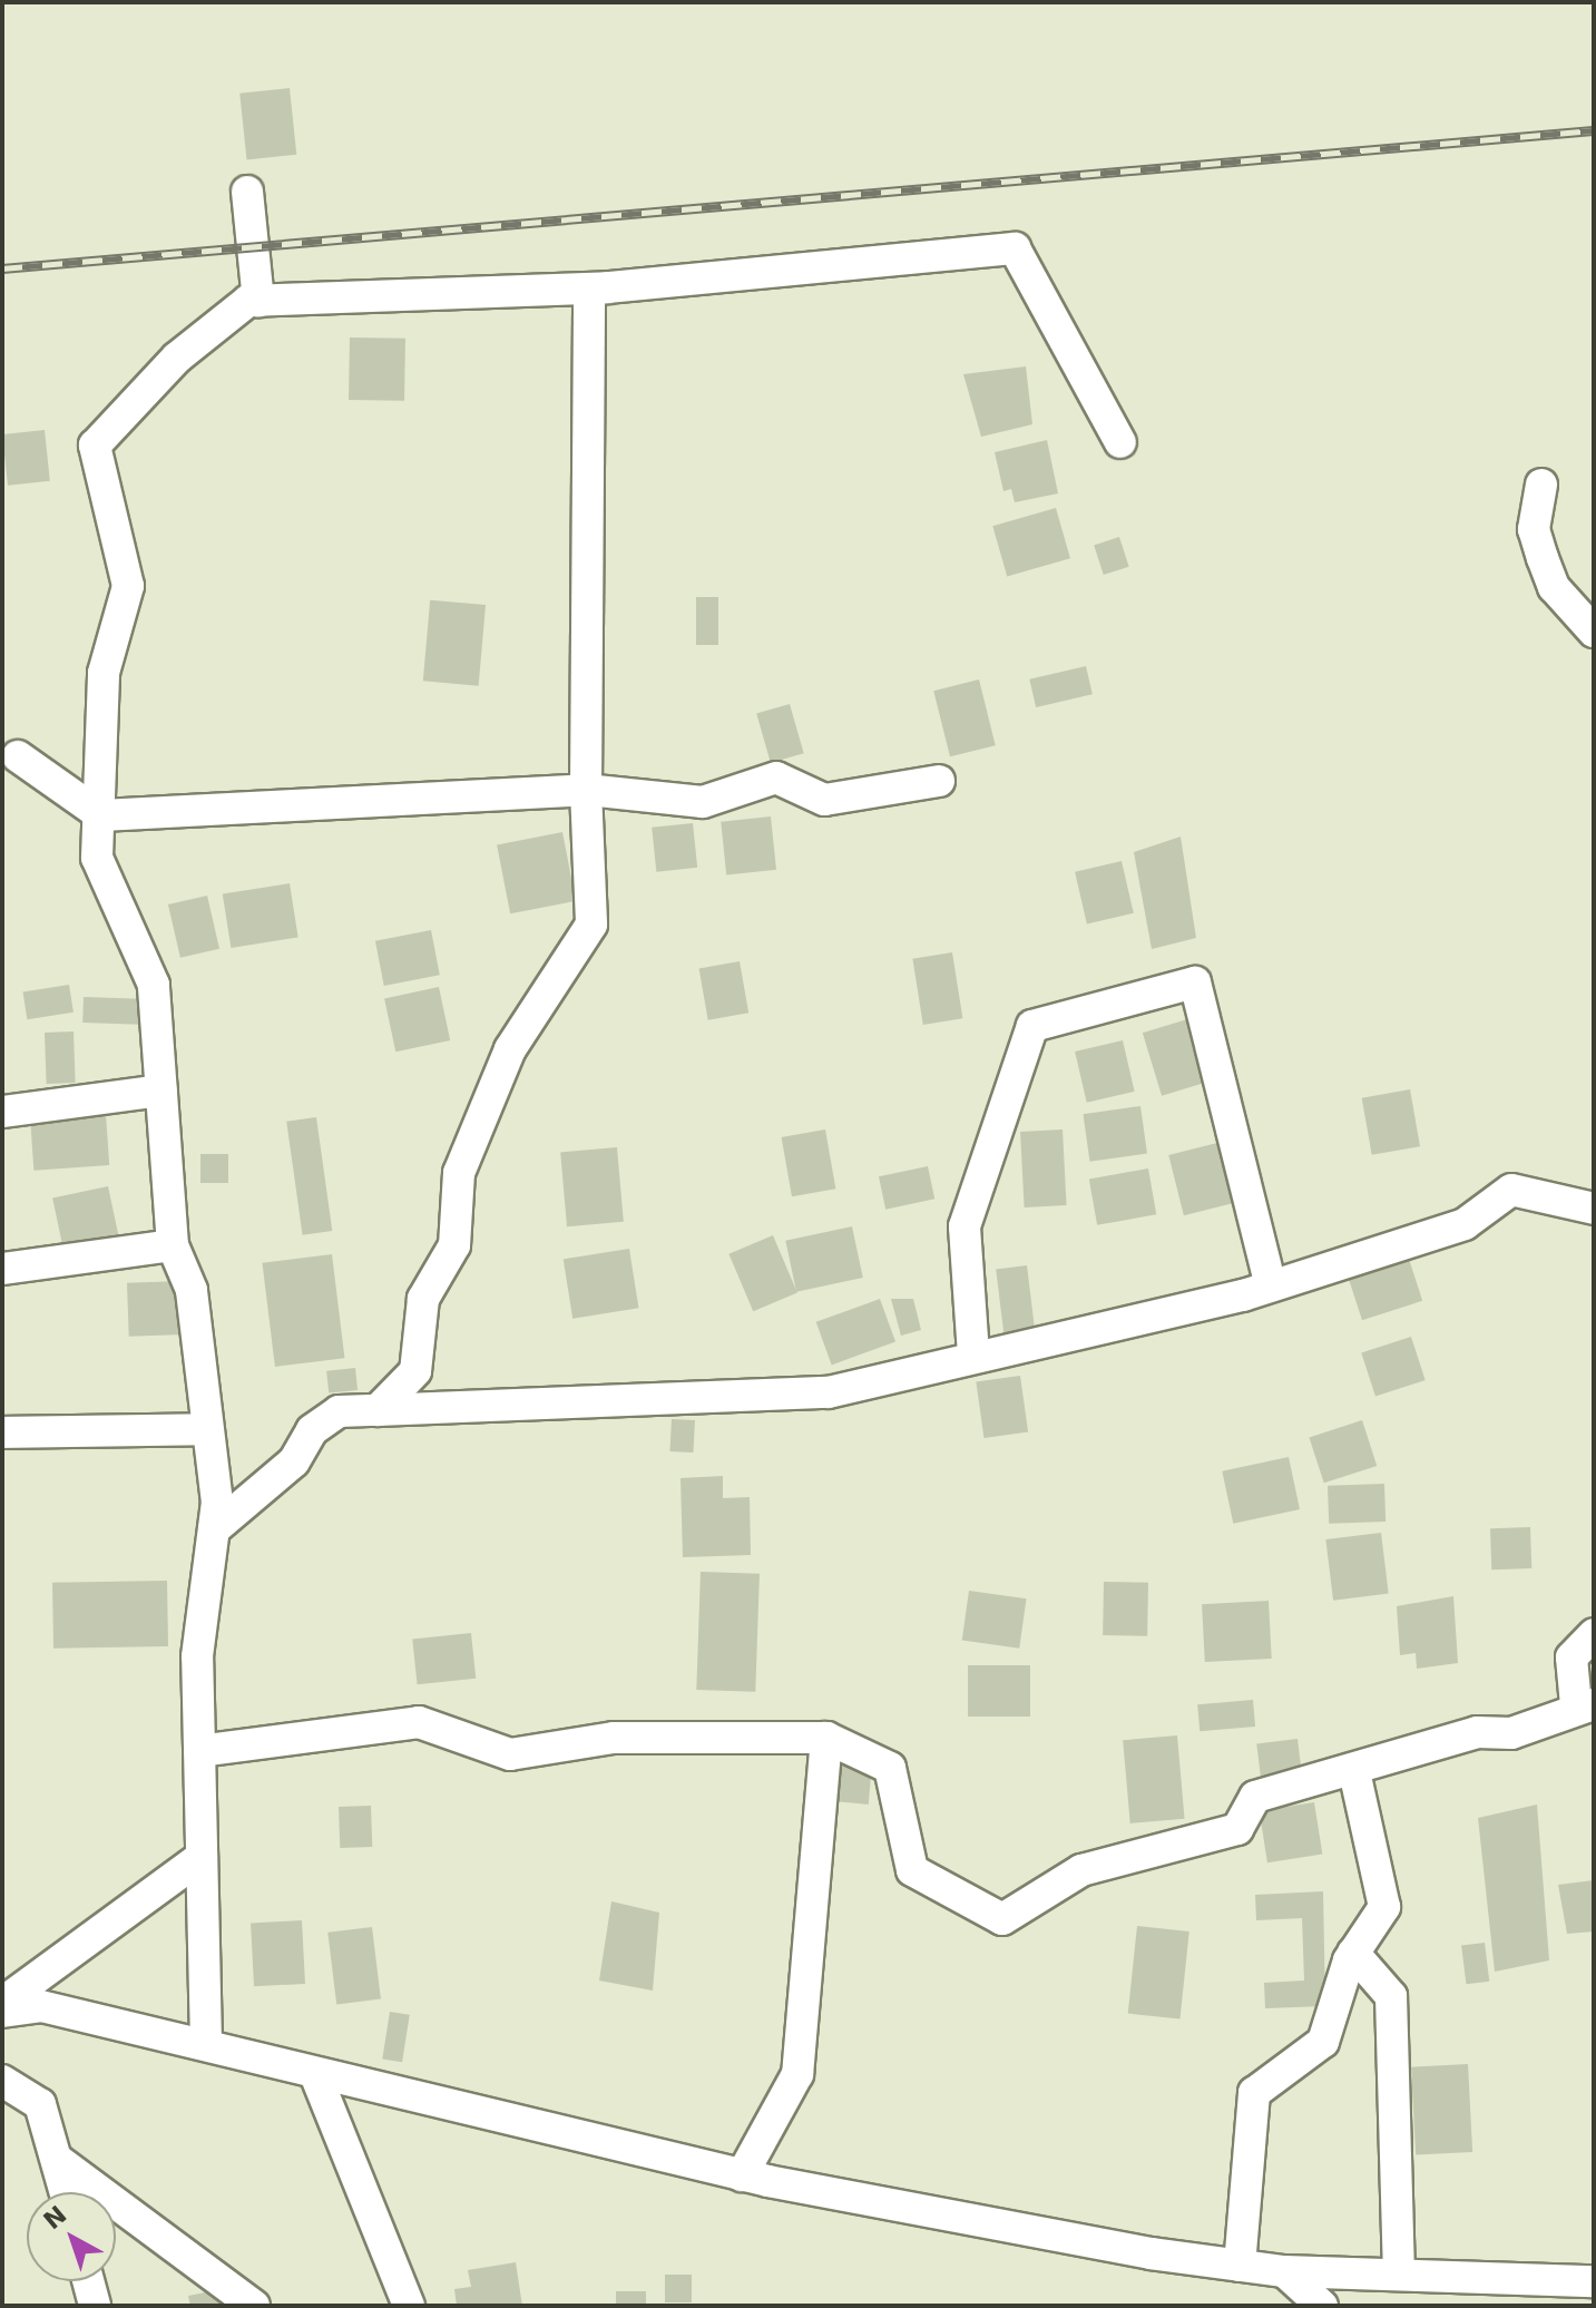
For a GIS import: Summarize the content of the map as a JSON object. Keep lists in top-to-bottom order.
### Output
{
  "north": "top left"
}
